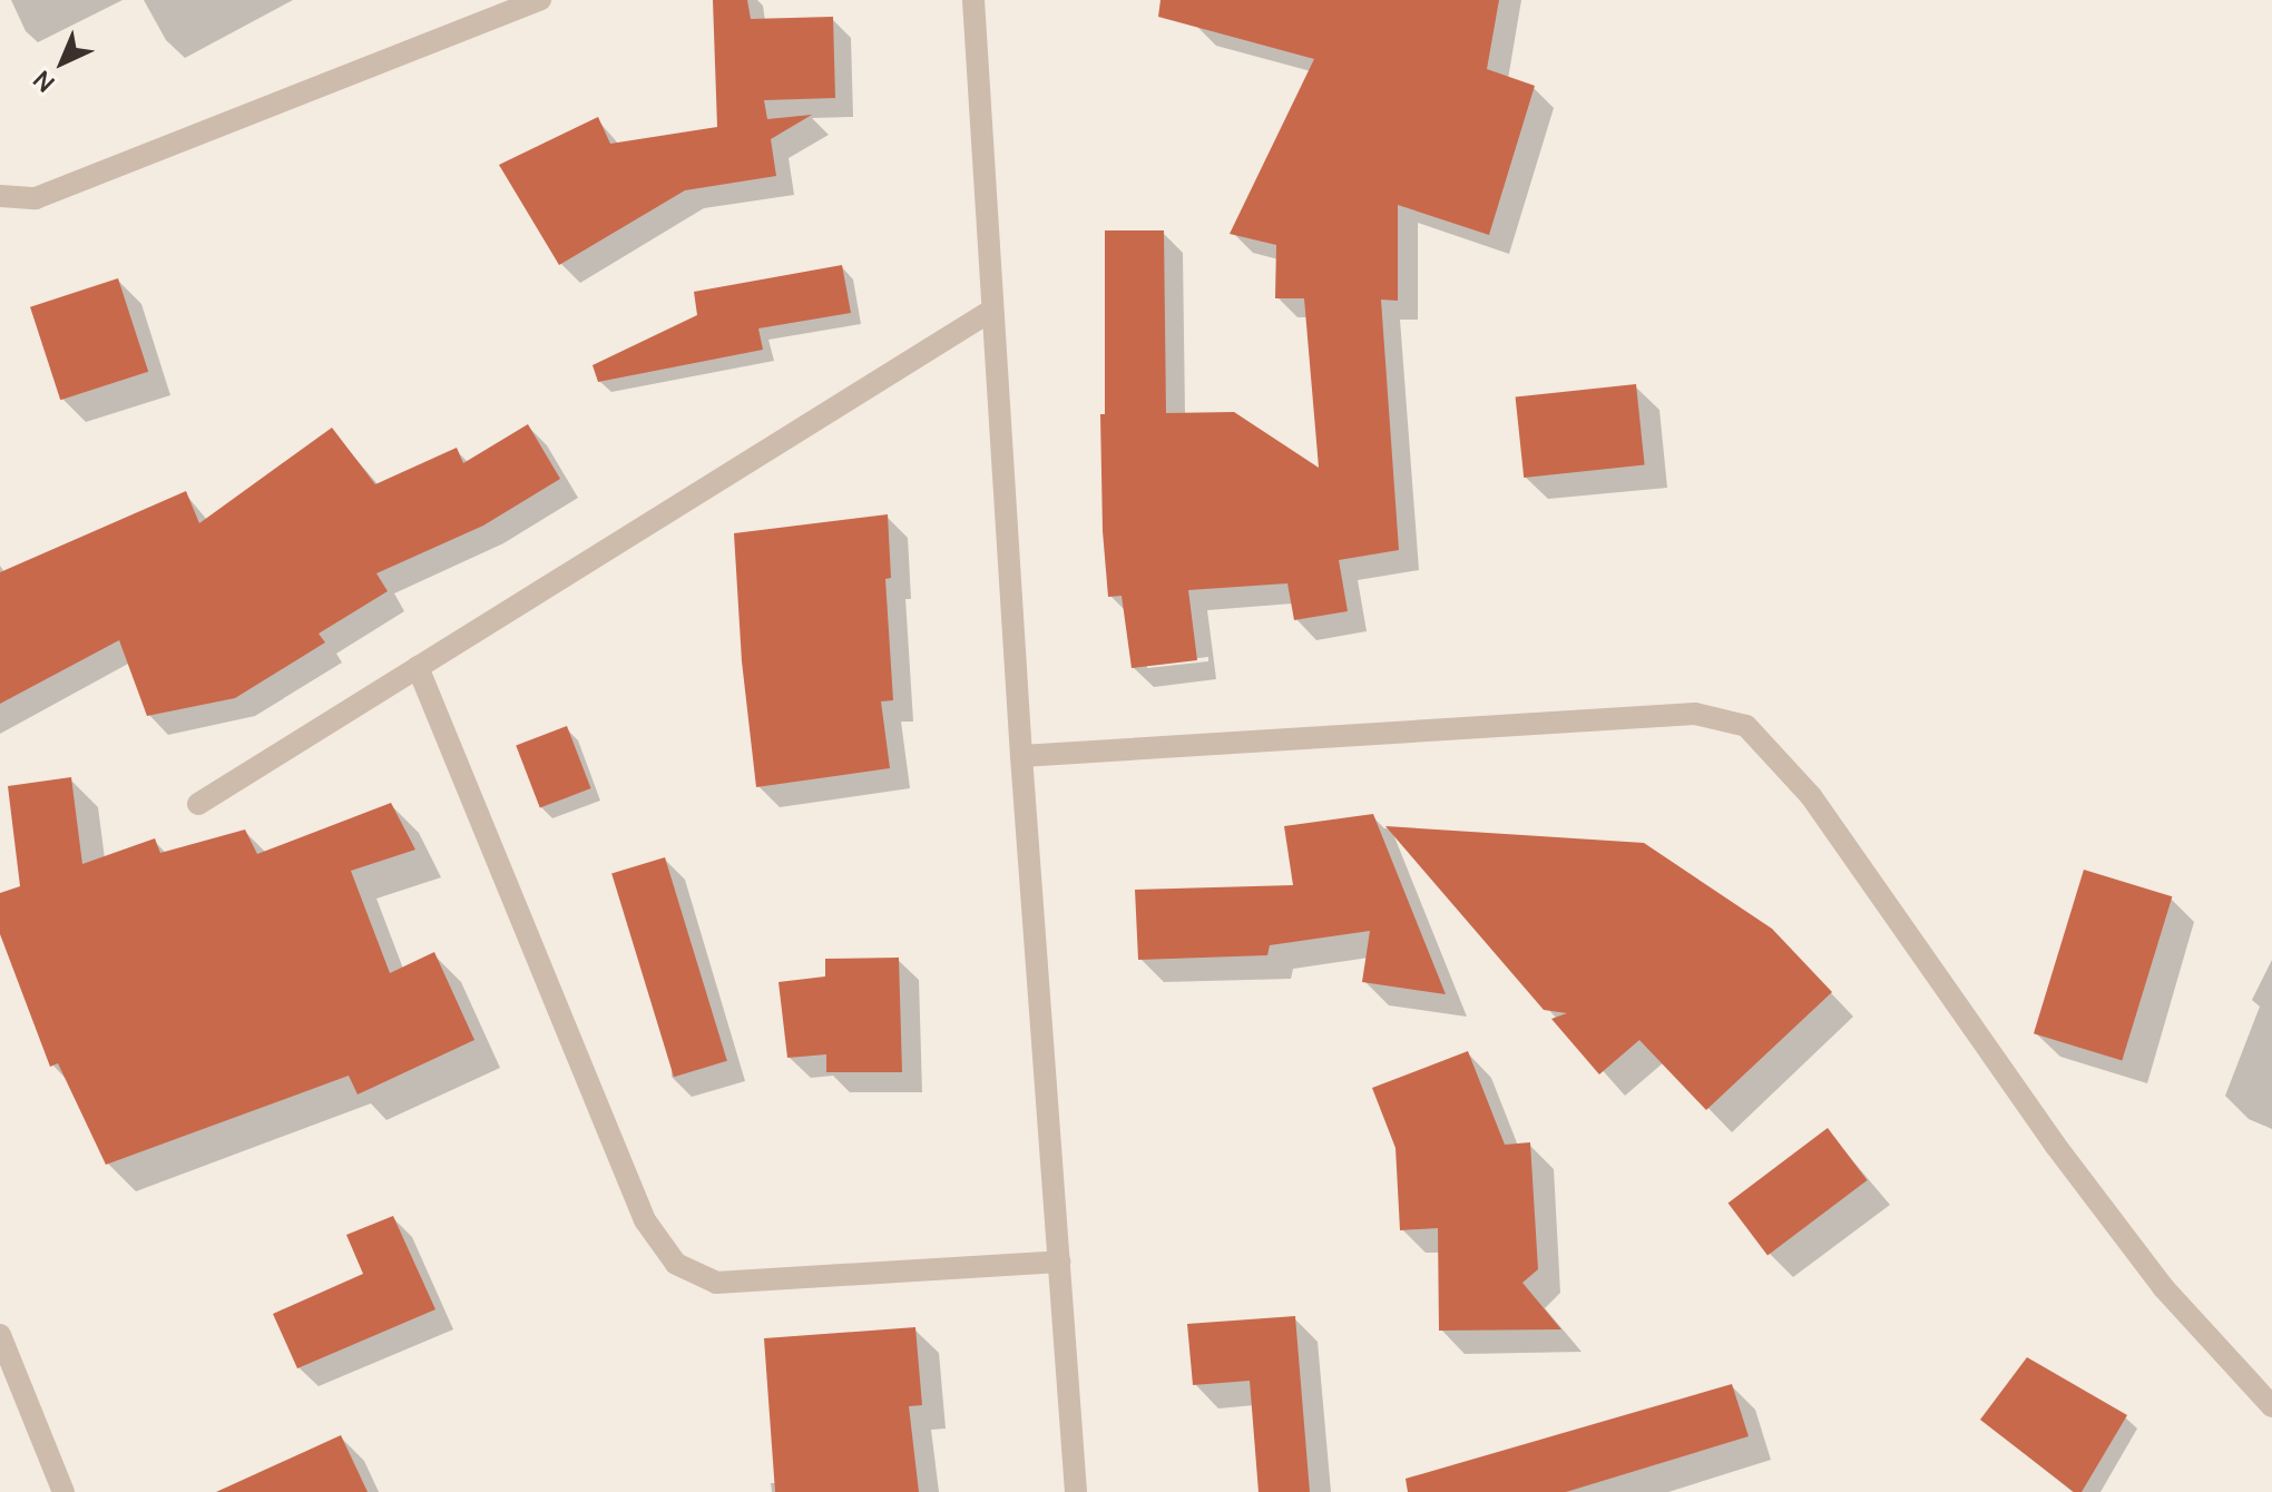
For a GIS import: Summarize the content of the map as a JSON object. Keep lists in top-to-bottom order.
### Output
{
  "north": "bottom left"
}
